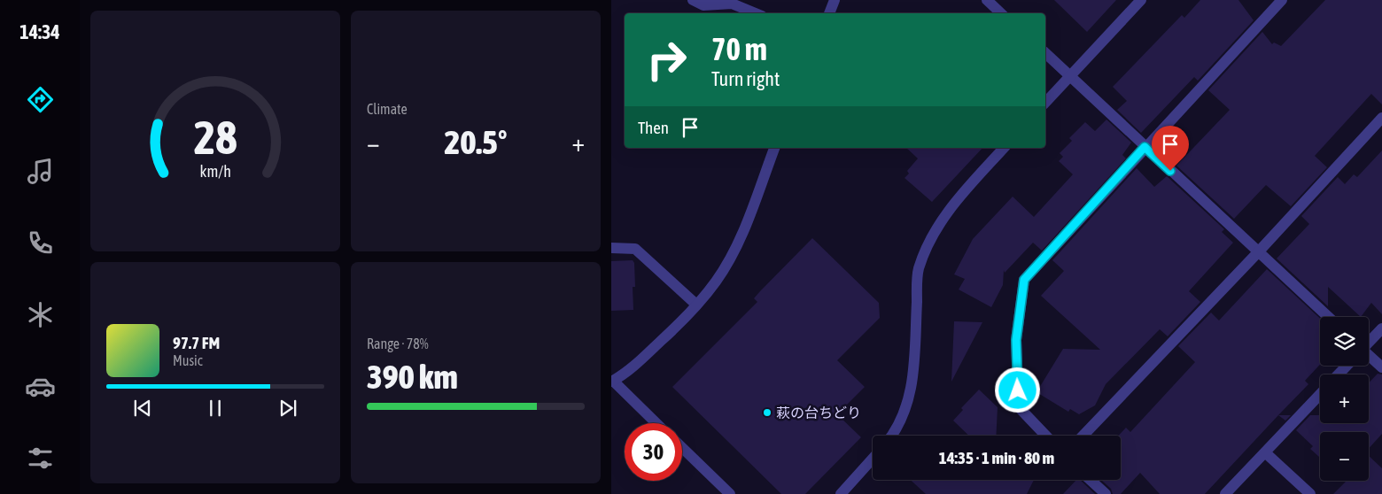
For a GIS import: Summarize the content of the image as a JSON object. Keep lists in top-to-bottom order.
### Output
{
  "places": ["萩の台ちどり"],
  "page": {
    "tabs": "14:34",
    "tile": [
      "Climate",
      ["Range · 78%", "390 km"]
    ],
    "turn": ["70 m", "Turn right"],
    "then": "Then",
    "heat": ["−", "20.5°", "+"],
    "map_buttons": ["+", "−"],
    "song": ["97.7 FM", "Music"],
    "limit": "30",
    "trip": "14:35 · 1 min · 80 m",
    "gauge": ["28", "km/h"]
  }
}
